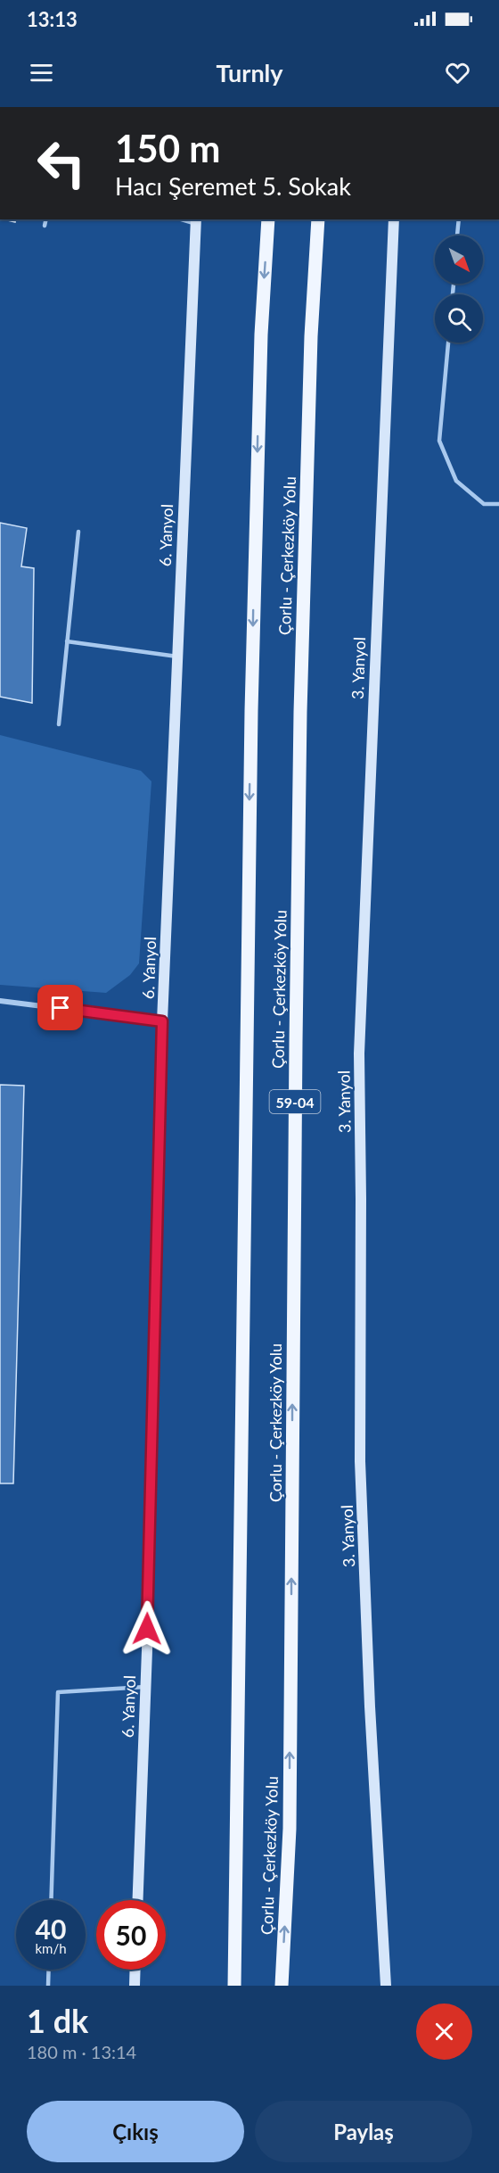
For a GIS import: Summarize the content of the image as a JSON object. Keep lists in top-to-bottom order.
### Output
{
  "streets": {
    "main road": [
      "6. Yanyol",
      "Çorlu - Çerkezköy Yolu",
      "3. Yanyol",
      "59-04"
    ]
  },
  "north": "bottom right",
  "page": {
    "status": "13:13",
    "header": "Turnly",
    "turn": ["150 m", "Hacı Şeremet 5. Sokak"],
    "speed": "40 km/h",
    "limit": "50",
    "heading": ["1 dk", "180 m · 13:14"],
    "buttons": ["Çıkış", "Paylaş"]
  }
}
